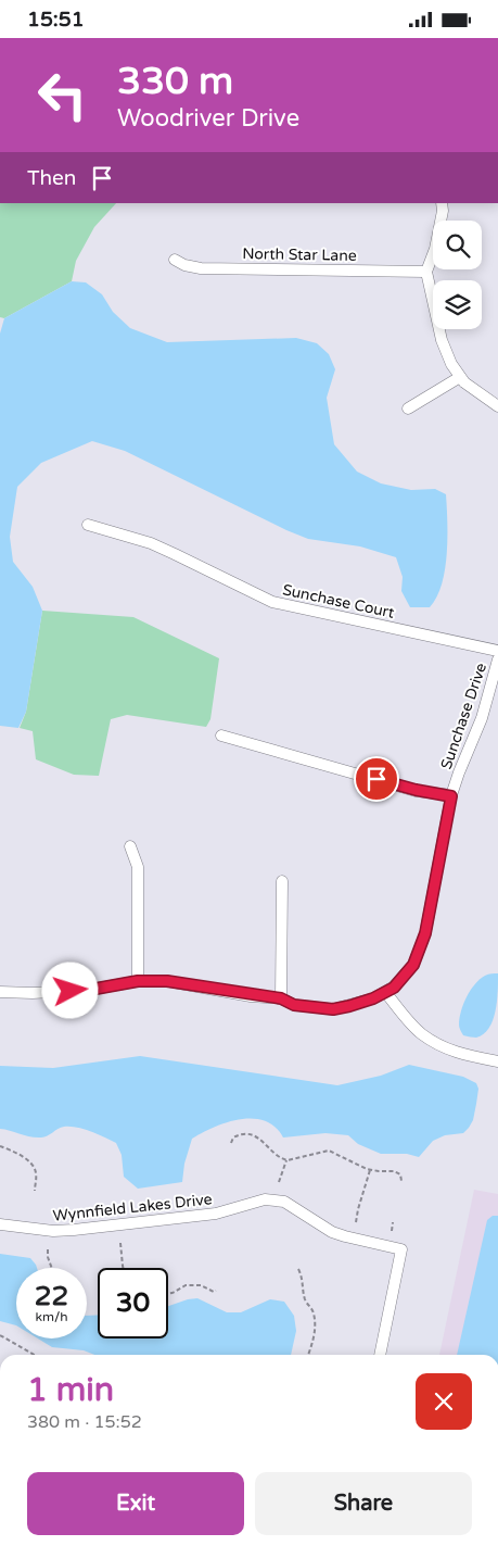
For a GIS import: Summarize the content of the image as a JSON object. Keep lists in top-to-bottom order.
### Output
{
  "streets": {
    "street": [
      "North Star Lane",
      "Sunchase Court",
      "Sunchase Drive",
      "Wynnfield Lakes Drive"
    ]
  },
  "page": {
    "status": "15:51",
    "turn": ["330 m", "Woodriver Drive"],
    "then": "Then",
    "speed": "22 km/h",
    "limit": "30",
    "heading": ["1 min", "380 m · 15:52"],
    "buttons": ["Exit", "Share"]
  }
}
